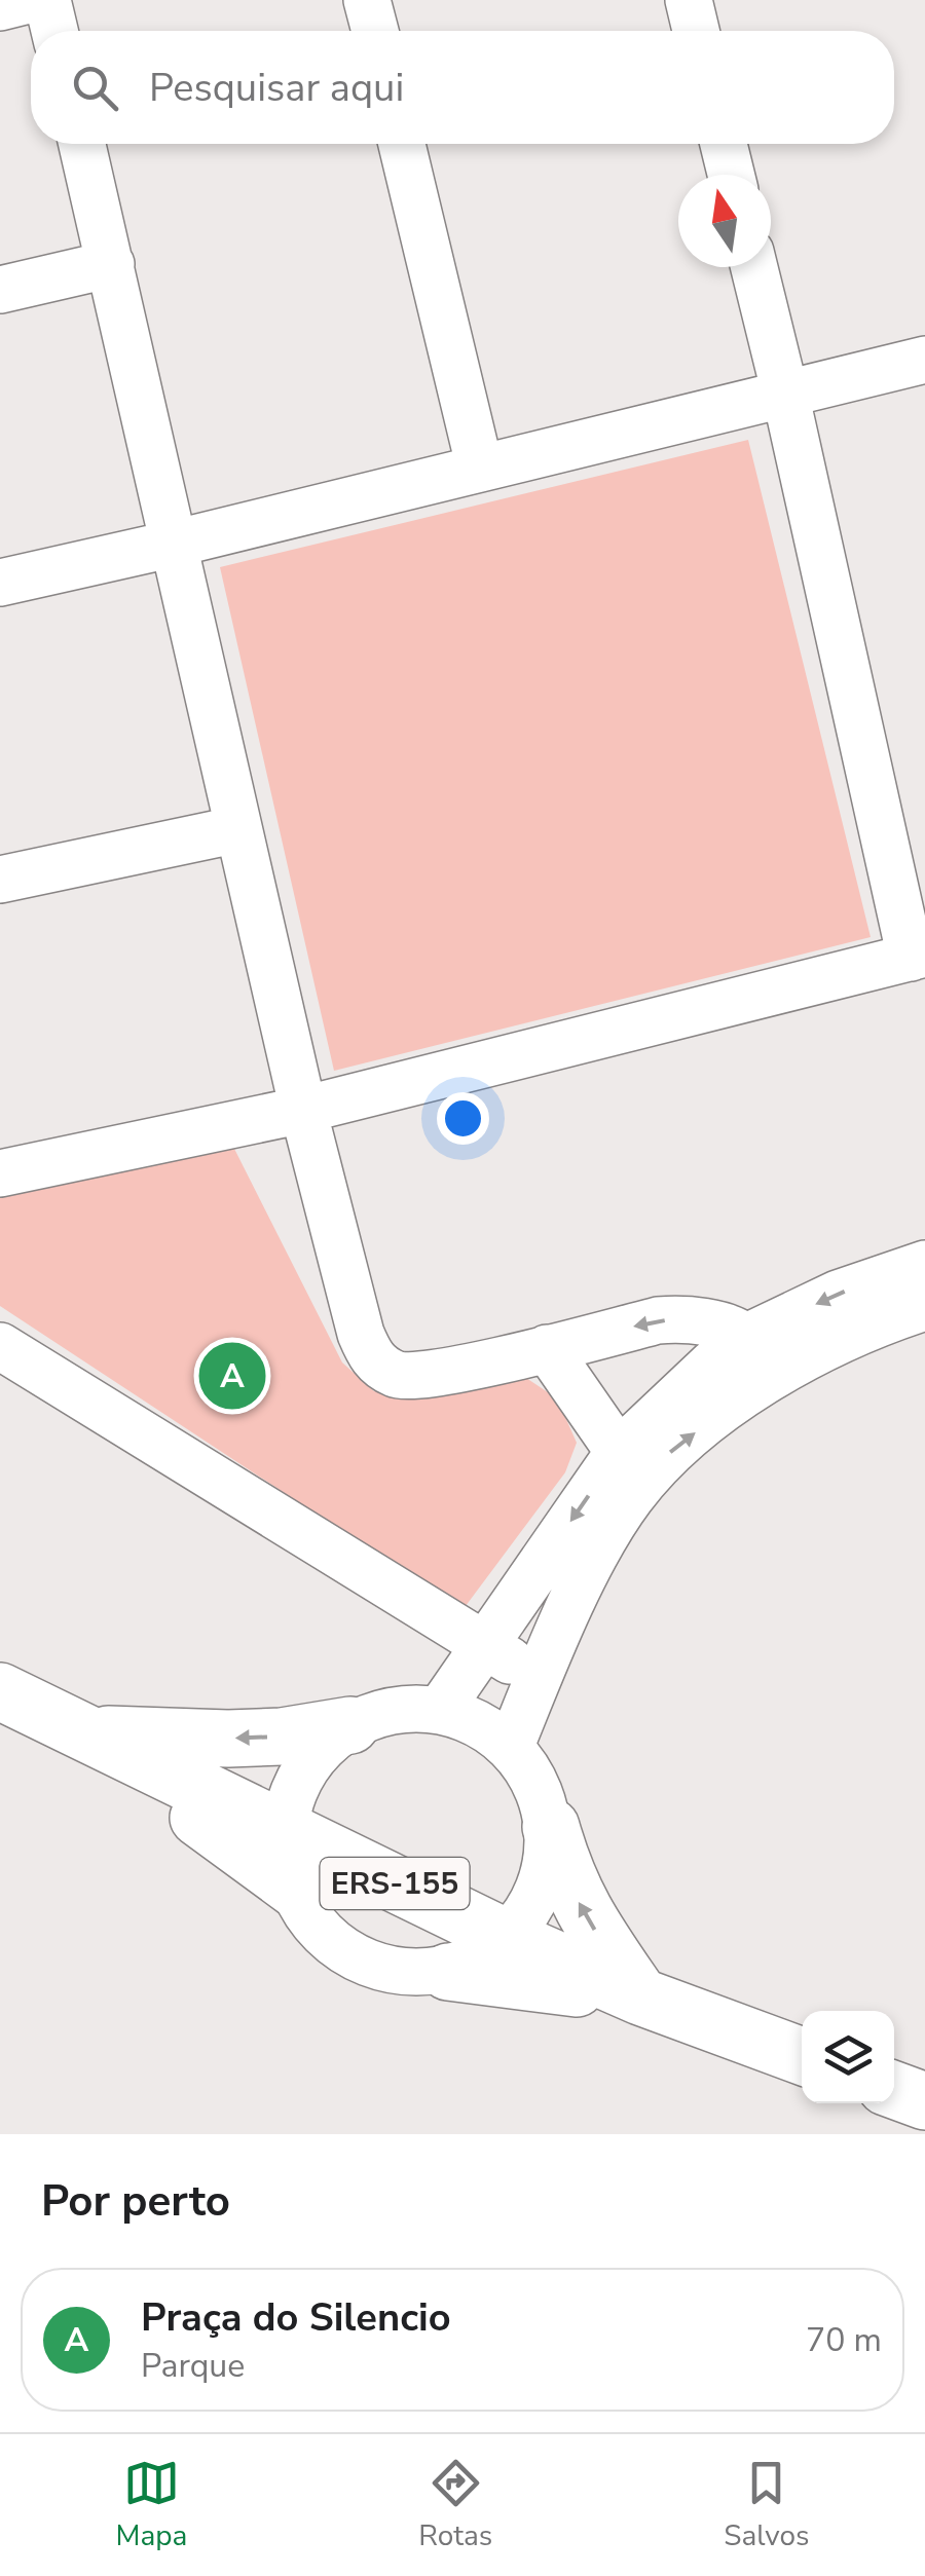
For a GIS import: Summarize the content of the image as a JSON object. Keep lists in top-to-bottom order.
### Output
{
  "streets": {
    "main road": ["ERS-155"]
  },
  "north": "top",
  "page": {
    "search": "Pesquisar aqui",
    "pins": "A",
    "heading": "Por perto",
    "list": [
      {
        "mark": "A",
        "name": "Praça do Silencio",
        "note": "Parque",
        "value": "70 m"
      }
    ],
    "nav": ["Mapa", "Rotas", "Salvos"]
  }
}
